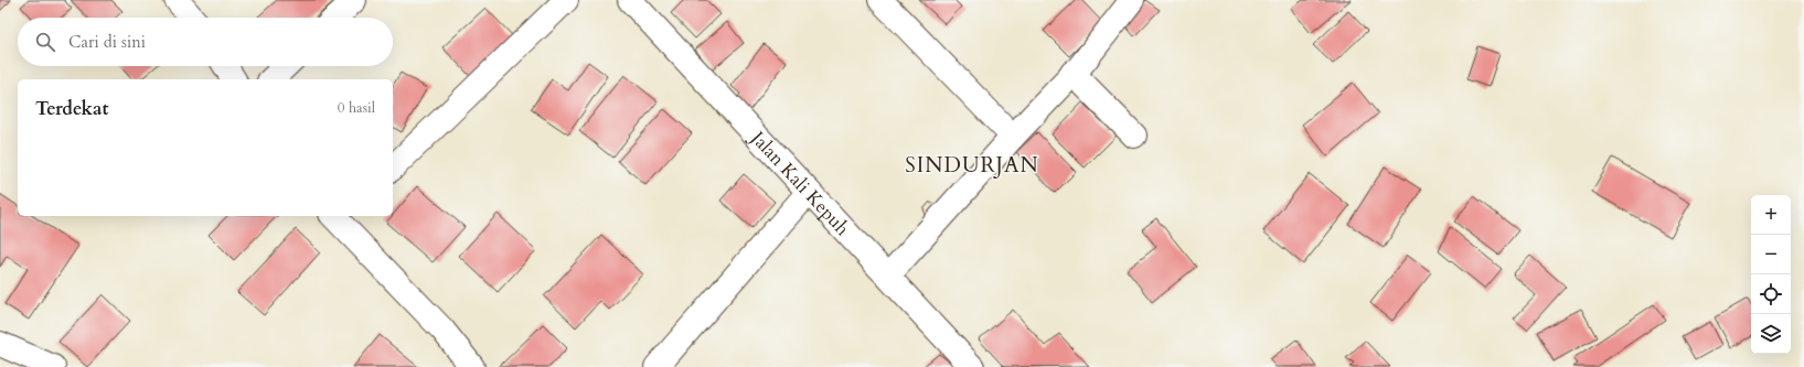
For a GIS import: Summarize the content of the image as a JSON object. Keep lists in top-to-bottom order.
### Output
{
  "streets": {
    "street": ["Jalan Kali Kepuh"]
  },
  "districts": ["SINDURJAN"],
  "page": {
    "search": "Cari di sini",
    "heading": ["Terdekat", "0 hasil"],
    "map_buttons": ["+", "−"]
  }
}
